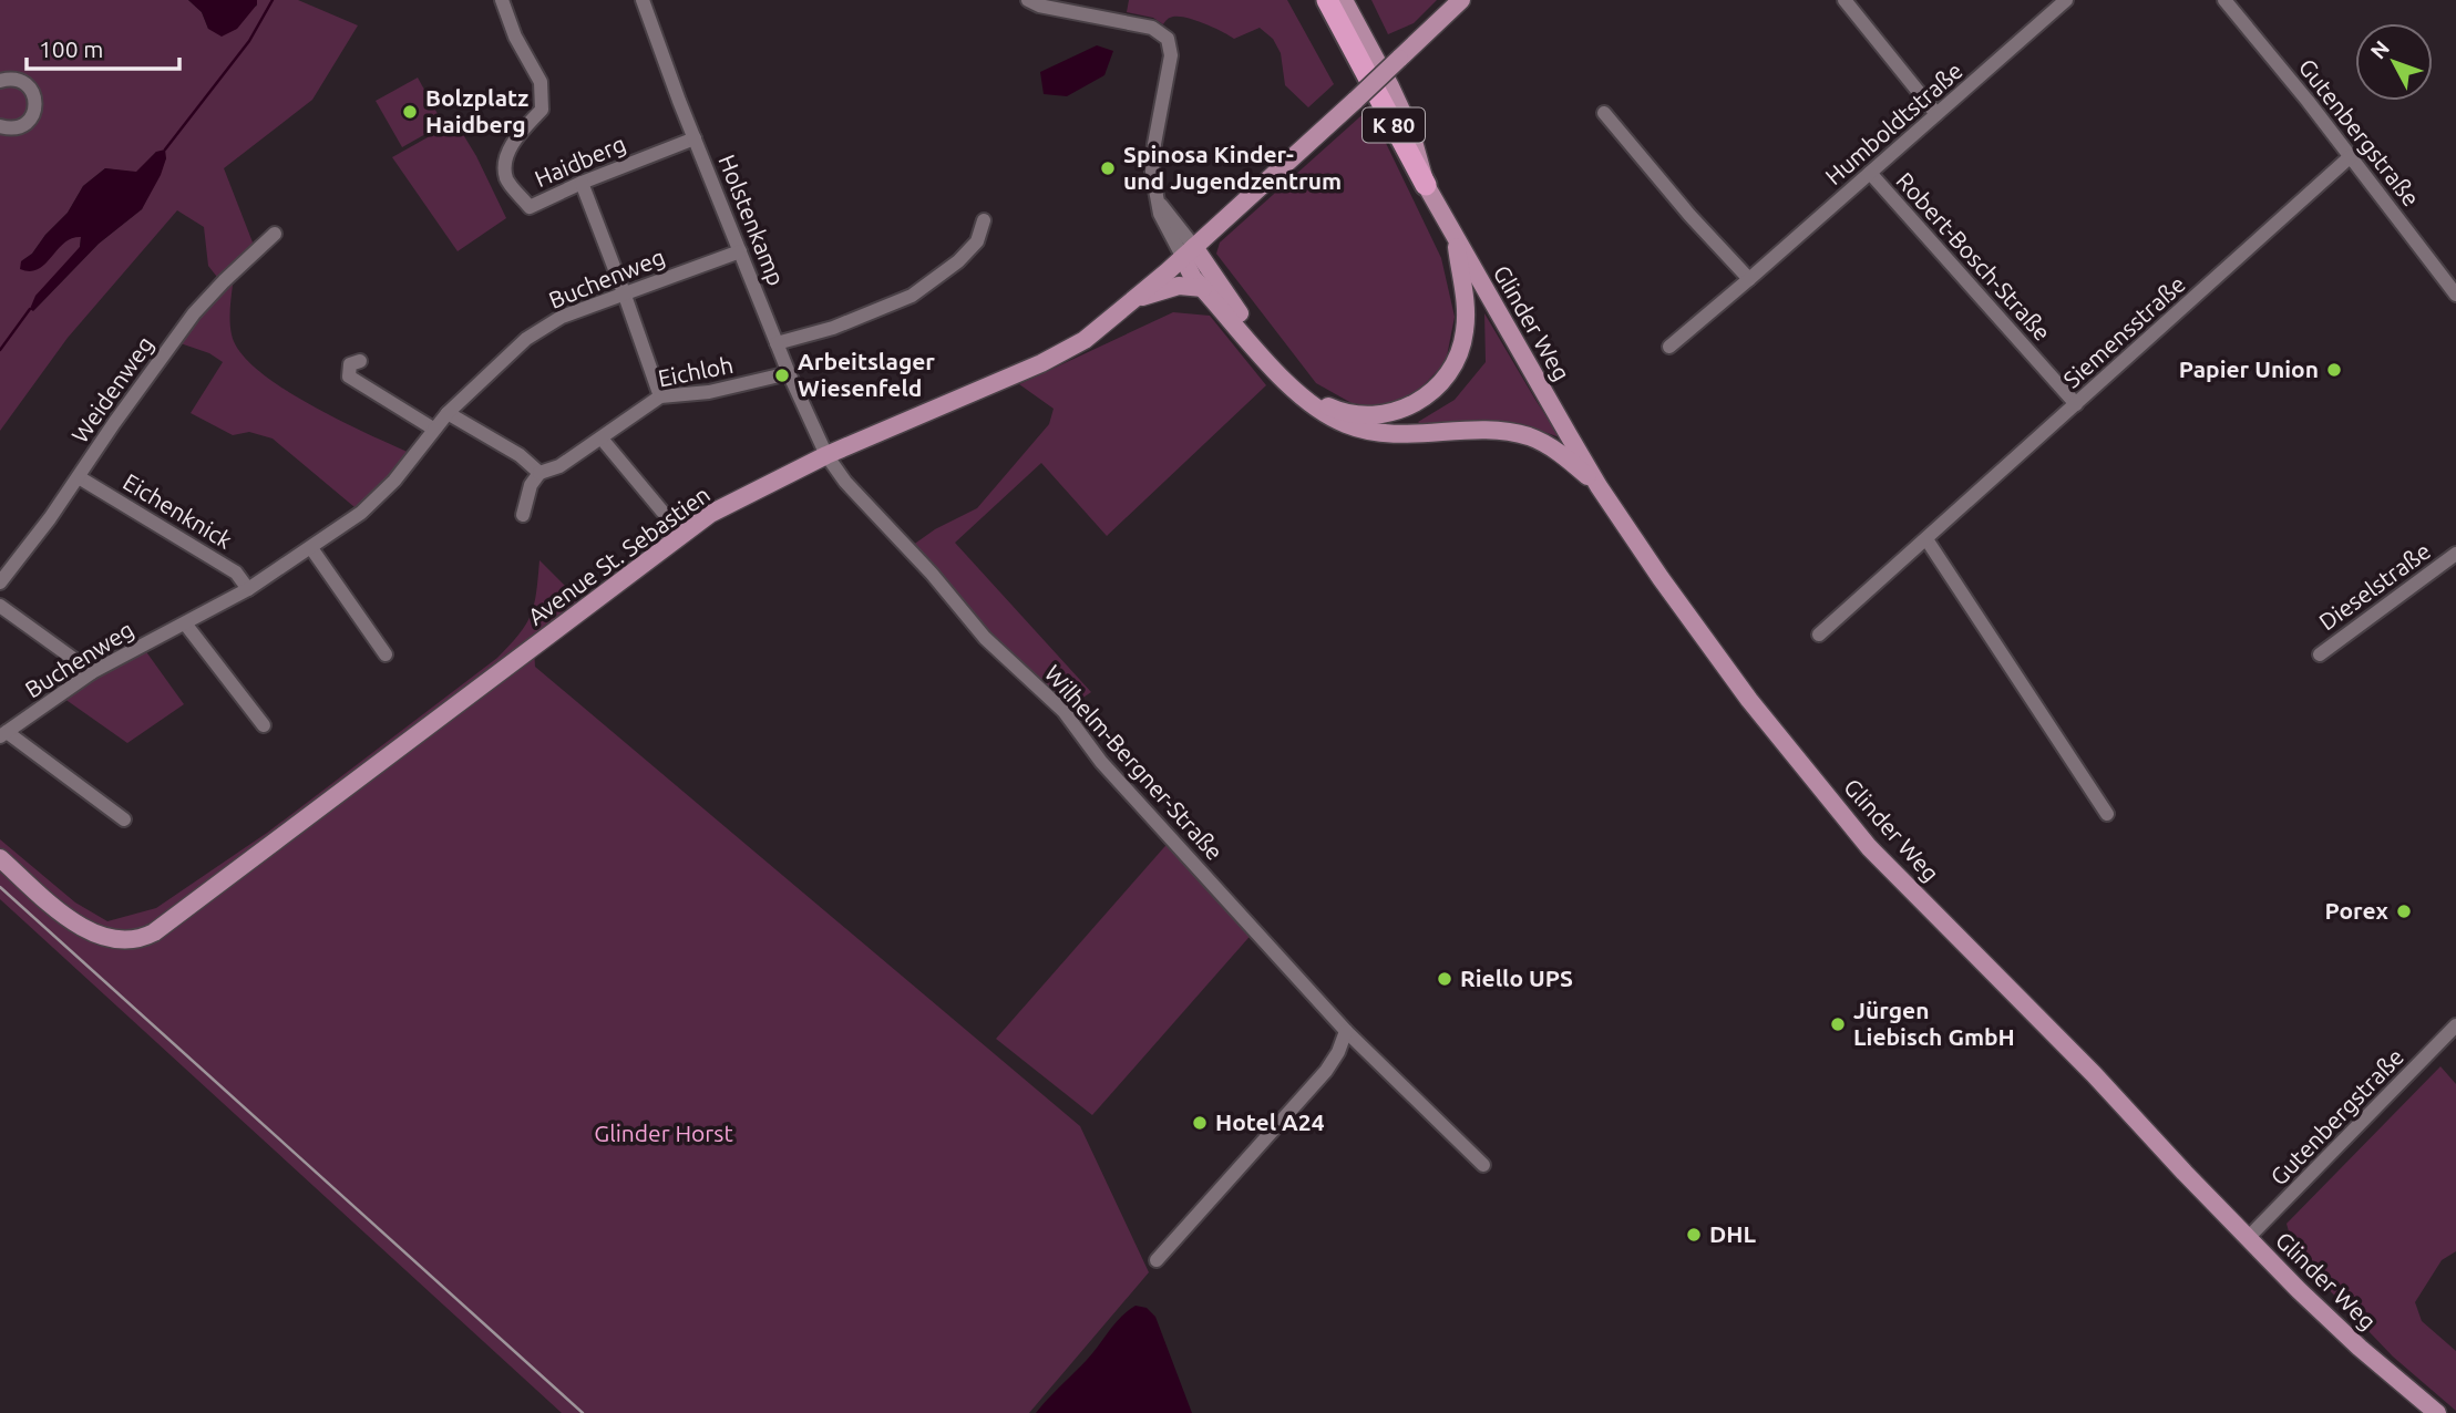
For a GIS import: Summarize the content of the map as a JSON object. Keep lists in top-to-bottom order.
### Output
{
  "streets": {
    "highway": ["K 80"],
    "main road": ["Glinder Weg", "Avenue St. Sebastien"],
    "street": [
      "Humboldtstraße",
      "Gutenbergstraße",
      "Haidberg",
      "Holstenkamp",
      "Robert-Bosch-Straße",
      "Buchenweg",
      "Siemensstraße",
      "Eichloh",
      "Weidenweg",
      "Eichenknick",
      "Dieselstraße",
      "Wilhelm-Bergner-Straße"
    ]
  },
  "crossings": [
    ["Humboldtstraße", "Robert-Bosch-Straße"],
    ["K 80", "Glinder Weg"],
    ["Gutenbergstraße", "Glinder Weg"],
    ["Gutenbergstraße", "Siemensstraße"],
    ["Haidberg", "Holstenkamp"],
    ["Holstenkamp", "Buchenweg"],
    ["Holstenkamp", "Eichloh"],
    ["Holstenkamp", "Avenue St. Sebastien"],
    ["Holstenkamp", "Wilhelm-Bergner-Straße"],
    ["Robert-Bosch-Straße", "Siemensstraße"],
    ["Buchenweg", "Eichenknick"],
    ["Weidenweg", "Eichenknick"],
    ["Avenue St. Sebastien", "Wilhelm-Bergner-Straße"]
  ],
  "parks": ["Glinder Horst"],
  "places": [
    "Bolzplatz Haidberg",
    "Spinosa Kinder- und Jugendzentrum",
    "Papier Union",
    "Arbeitslager Wiesenfeld",
    "Porex",
    "Riello UPS",
    "Jürgen Liebisch GmbH",
    "Hotel A24",
    "DHL"
  ],
  "scale_bar": "100 m",
  "north": "top left"
}
